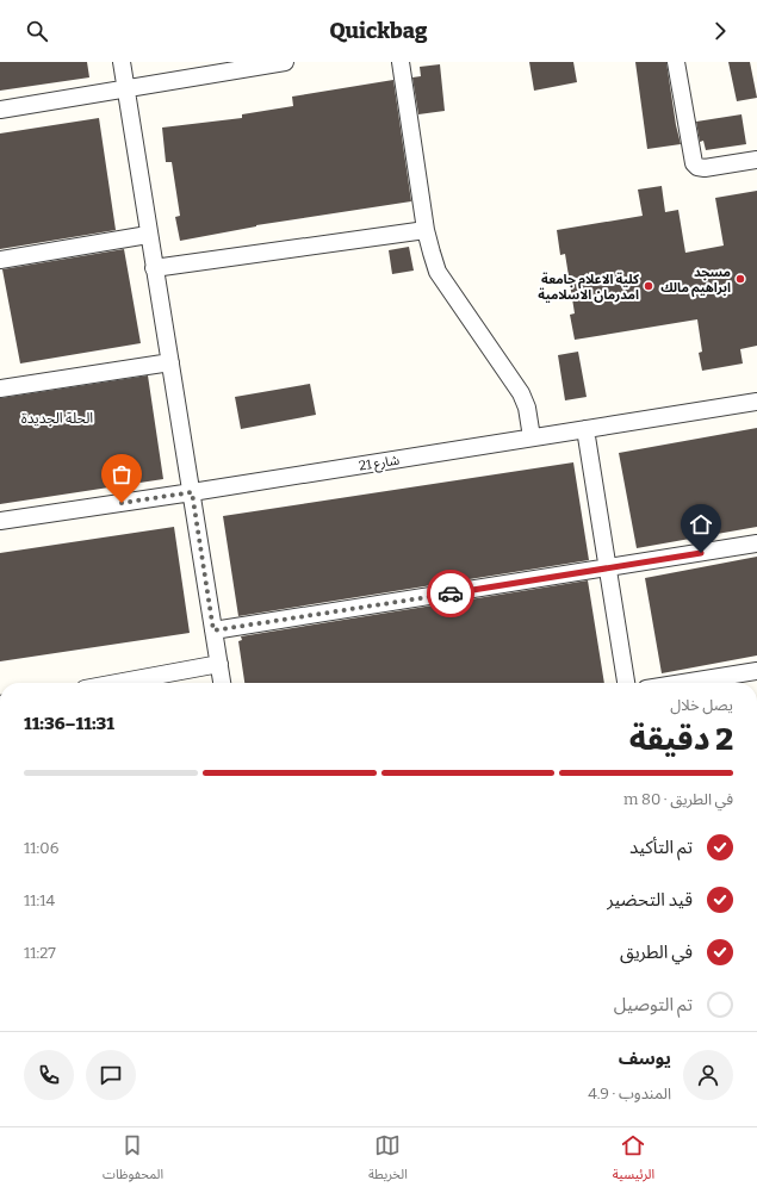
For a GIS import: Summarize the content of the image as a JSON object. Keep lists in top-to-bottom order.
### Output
{
  "streets": {
    "street": ["شارع 21"]
  },
  "districts": ["الحلة الجديدة"],
  "places": ["مسجد ابراهيم مالك", "كلية الاعلام جامعة امدرمان الاسلامية"],
  "page": {
    "header": "Quickbag",
    "heading": ["2 دقيقة", "يصل خلال", "11:31–11:36"],
    "panel": ["يوسف", "المندوب · 4.9"],
    "bar": "في الطريق · 80 m",
    "list": [
      ["تم التأكيد", "11:06"],
      ["قيد التحضير", "11:14"],
      ["في الطريق", "11:27"],
      "تم التوصيل"
    ],
    "tabs": ["الرئيسية", "الخريطة", "المحفوظات"]
  }
}
